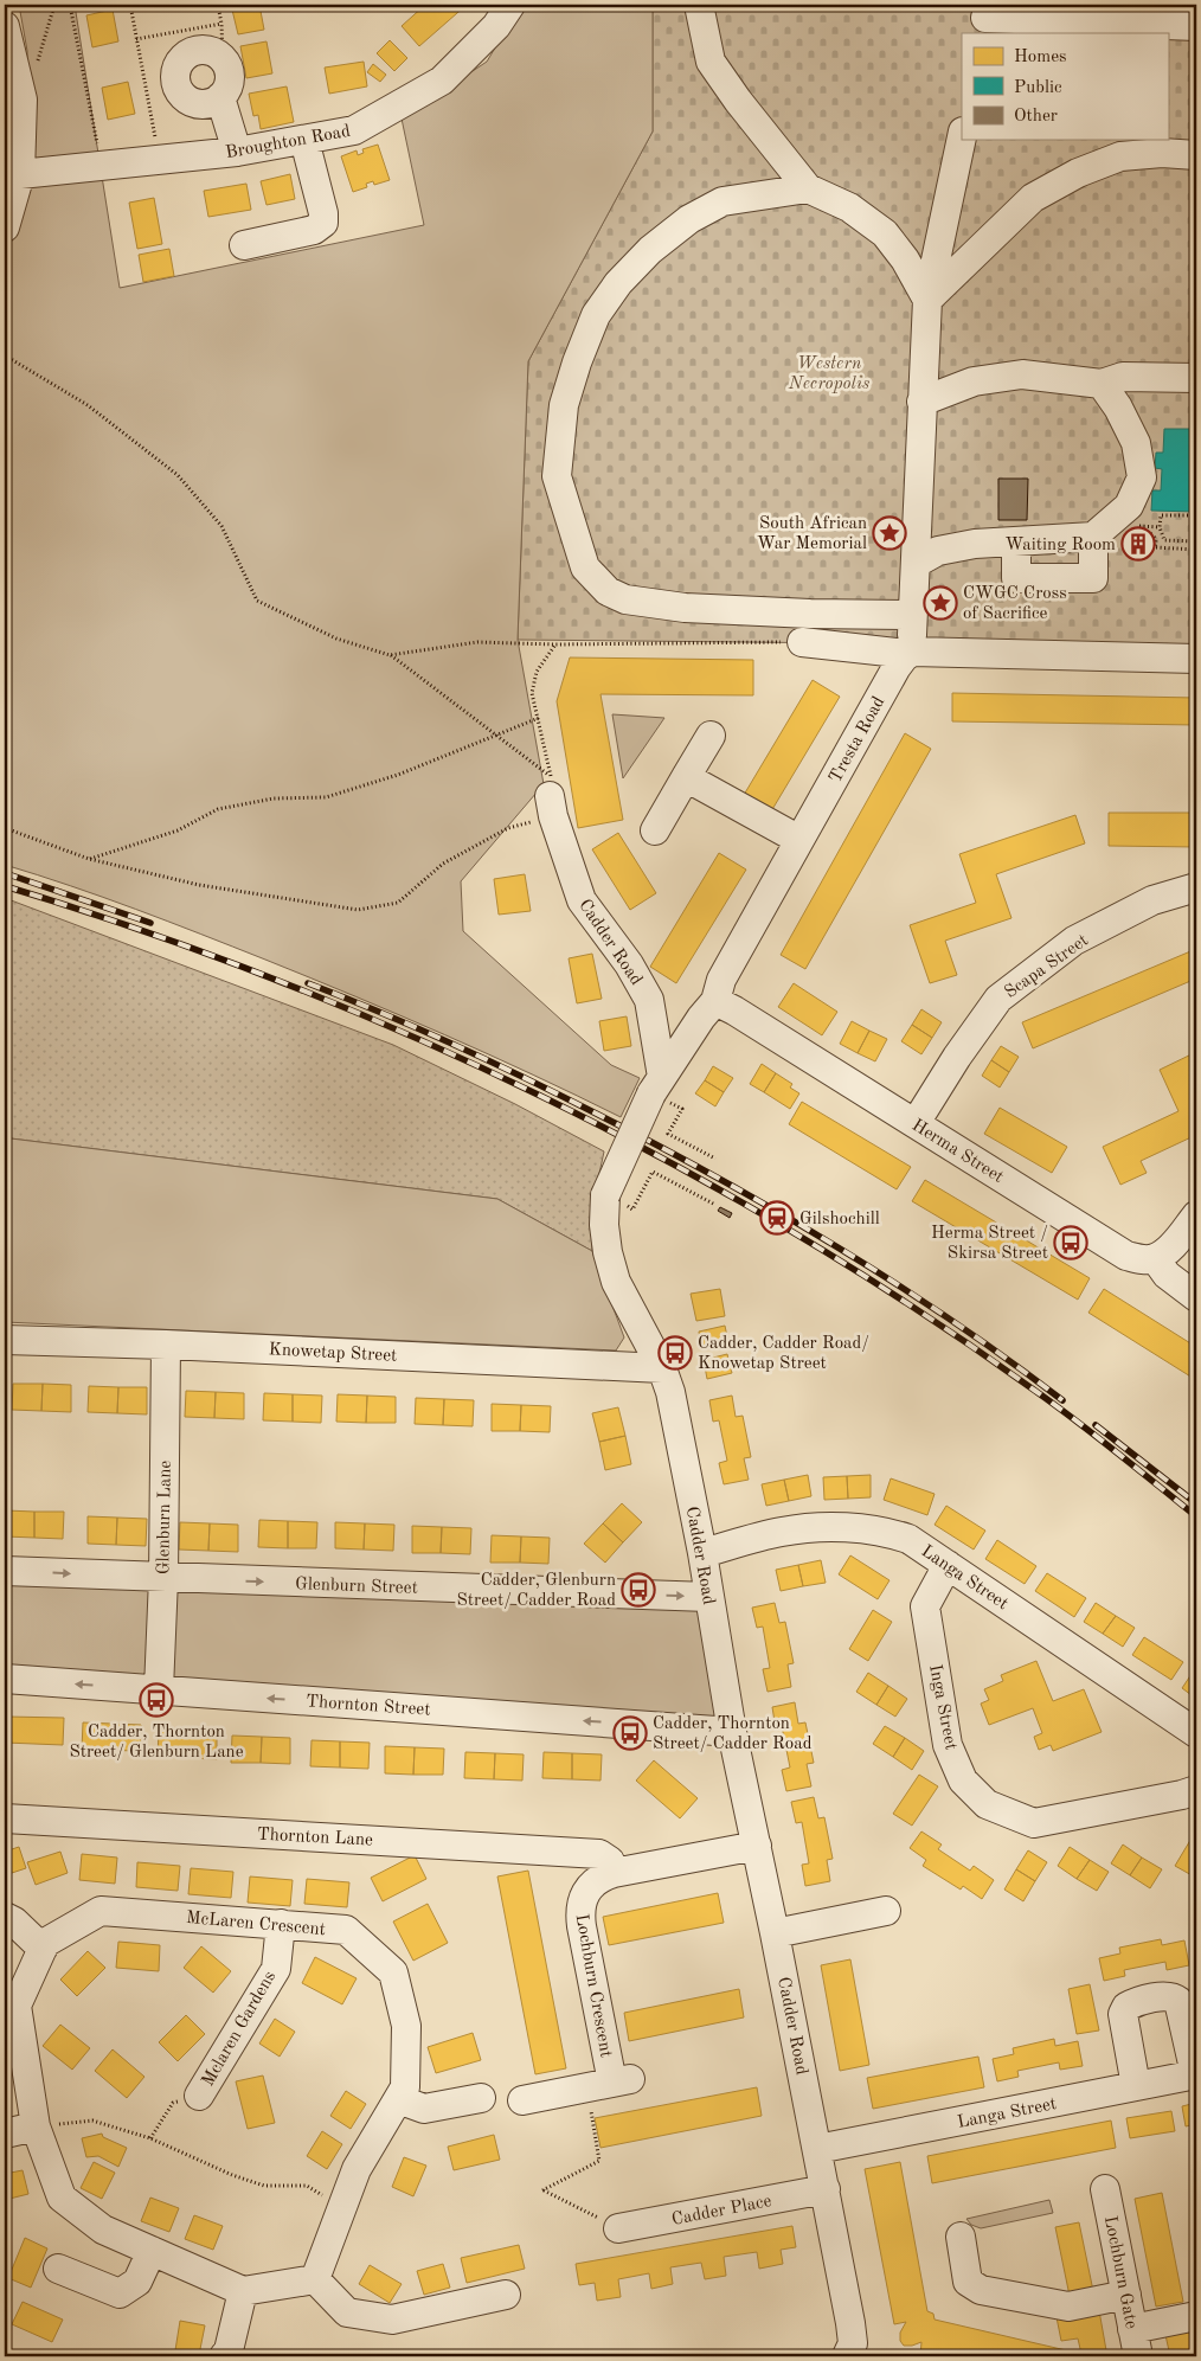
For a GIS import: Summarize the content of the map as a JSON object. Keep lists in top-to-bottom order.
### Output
{
  "streets": {
    "street": [
      "Broughton Road",
      "Tresta Road",
      "Cadder Road",
      "Scapa Street",
      "Herma Street",
      "Knowetap Street",
      "Glenburn Lane",
      "Langa Street",
      "Glenburn Street",
      "Thornton Street",
      "Inga Street",
      "Thornton Lane",
      "McLaren Crescent",
      "Lochburn Crescent",
      "Mclaren Gardens",
      "Cadder Place",
      "Lochburn Gate"
    ]
  },
  "crossings": [
    ["Tresta Road", "Cadder Road"],
    ["Tresta Road", "Herma Street"],
    ["Cadder Road", "Knowetap Street"],
    ["Cadder Road", "Langa Street"],
    ["Cadder Road", "Glenburn Street"],
    ["Cadder Road", "Thornton Street"],
    ["Cadder Road", "Lochburn Crescent"],
    ["Cadder Road", "Cadder Place"],
    ["Scapa Street", "Herma Street"],
    ["Knowetap Street", "Glenburn Lane"],
    ["Glenburn Lane", "Glenburn Street"],
    ["Glenburn Lane", "Thornton Street"],
    ["Langa Street", "Inga Street"],
    ["Thornton Lane", "Lochburn Crescent"],
    ["McLaren Crescent", "Mclaren Gardens"]
  ],
  "one_way": ["Glenburn Street", "Thornton Street"],
  "parks": ["Western Necropolis"],
  "places": {
    "place": ["South African War Memorial", "CWGC Cross of Sacrifice"],
    "building": ["Waiting Room"],
    "station": ["Gilshochill"],
    "bus stop": [
      "Herma Street / Skirsa Street",
      "Cadder, Cadder Road/ Knowetap Street",
      "Cadder, Glenburn Street/ Cadder Road",
      "Cadder, Thornton Street/ Glenburn Lane",
      "Cadder, Thornton Street/ Cadder Road"
    ]
  },
  "legend": ["Homes", "Public", "Other"]
}
